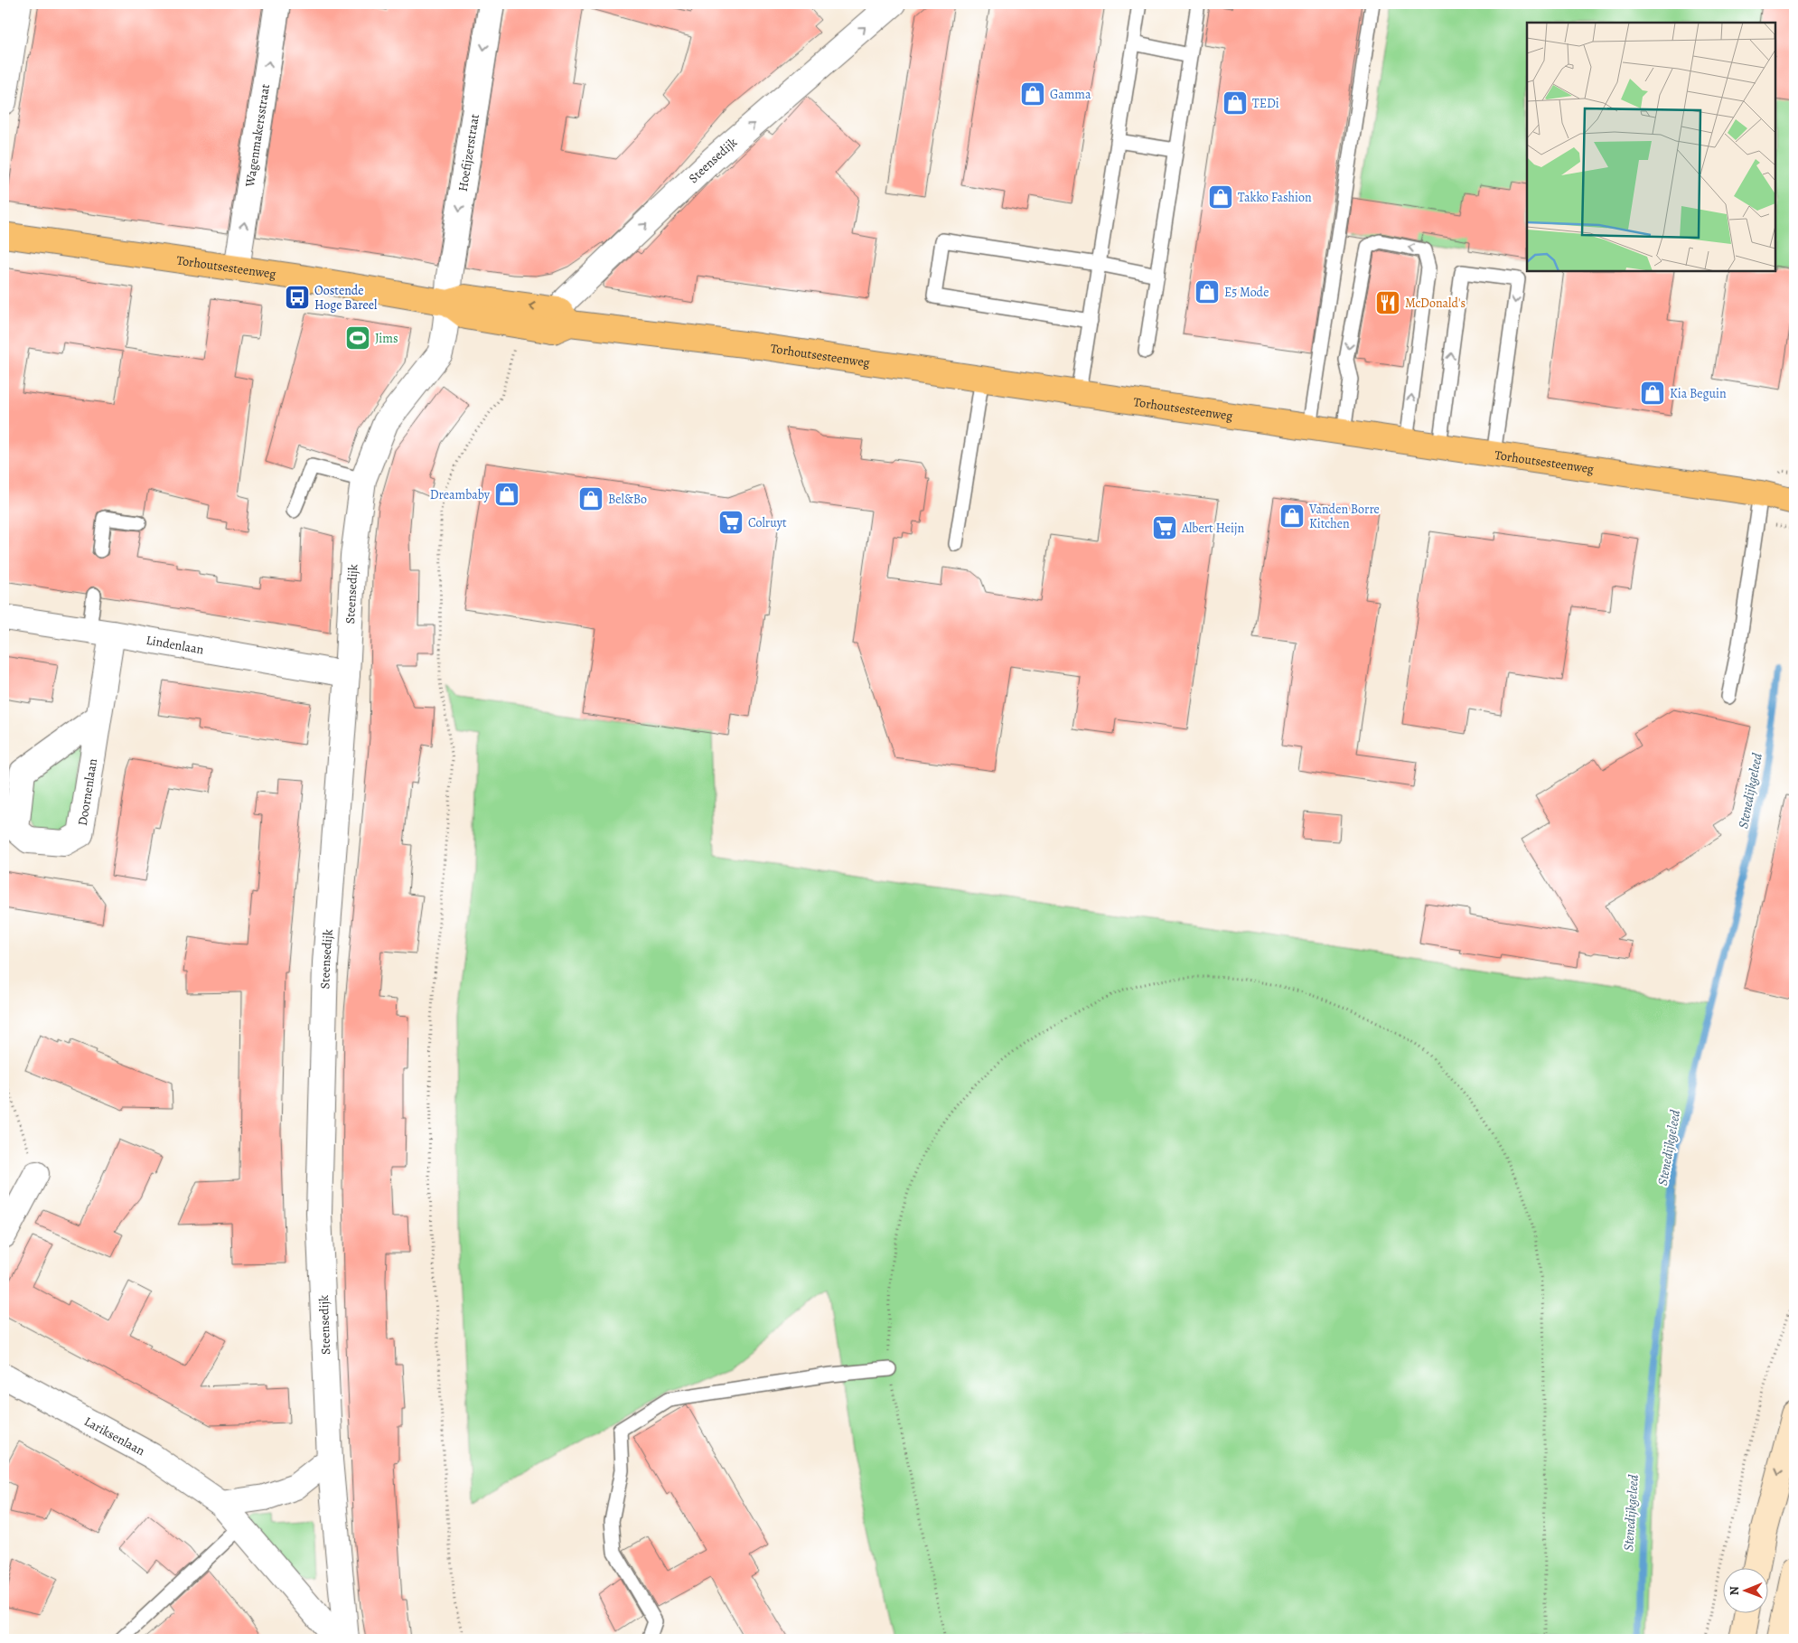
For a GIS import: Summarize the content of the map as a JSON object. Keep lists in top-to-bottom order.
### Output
{
  "streets": {
    "main road": ["Torhoutsesteenweg"],
    "street": [
      "Wagenmakersstraat",
      "Hoefijzerstraat",
      "Steensedijk",
      "Lindenlaan",
      "Doornenlaan",
      "Lariksenlaan"
    ]
  },
  "crossings": [
    ["Wagenmakersstraat", "Torhoutsesteenweg"],
    ["Hoefijzerstraat", "Steensedijk"],
    ["Hoefijzerstraat", "Torhoutsesteenweg"],
    ["Steensedijk", "Torhoutsesteenweg"],
    ["Steensedijk", "Lindenlaan"],
    ["Steensedijk", "Lariksenlaan"],
    ["Lindenlaan", "Doornenlaan"]
  ],
  "one_way": ["Wagenmakersstraat", "Hoefijzerstraat"],
  "water": ["Stenedijkgeleed"],
  "places": {
    "shop": [
      "Gamma",
      "TEDi",
      "Takko Fashion",
      "E5 Mode",
      "Kia Beguin",
      "Dreambaby",
      "Bel&Bo",
      "Vanden Borre Kitchen"
    ],
    "bus stop": ["Oostende Hoge Bareel"],
    "restaurant": ["McDonald's"],
    "sports": ["Jims"],
    "supermarket": ["Colruyt", "Albert Heijn"]
  },
  "north": "left"
}
